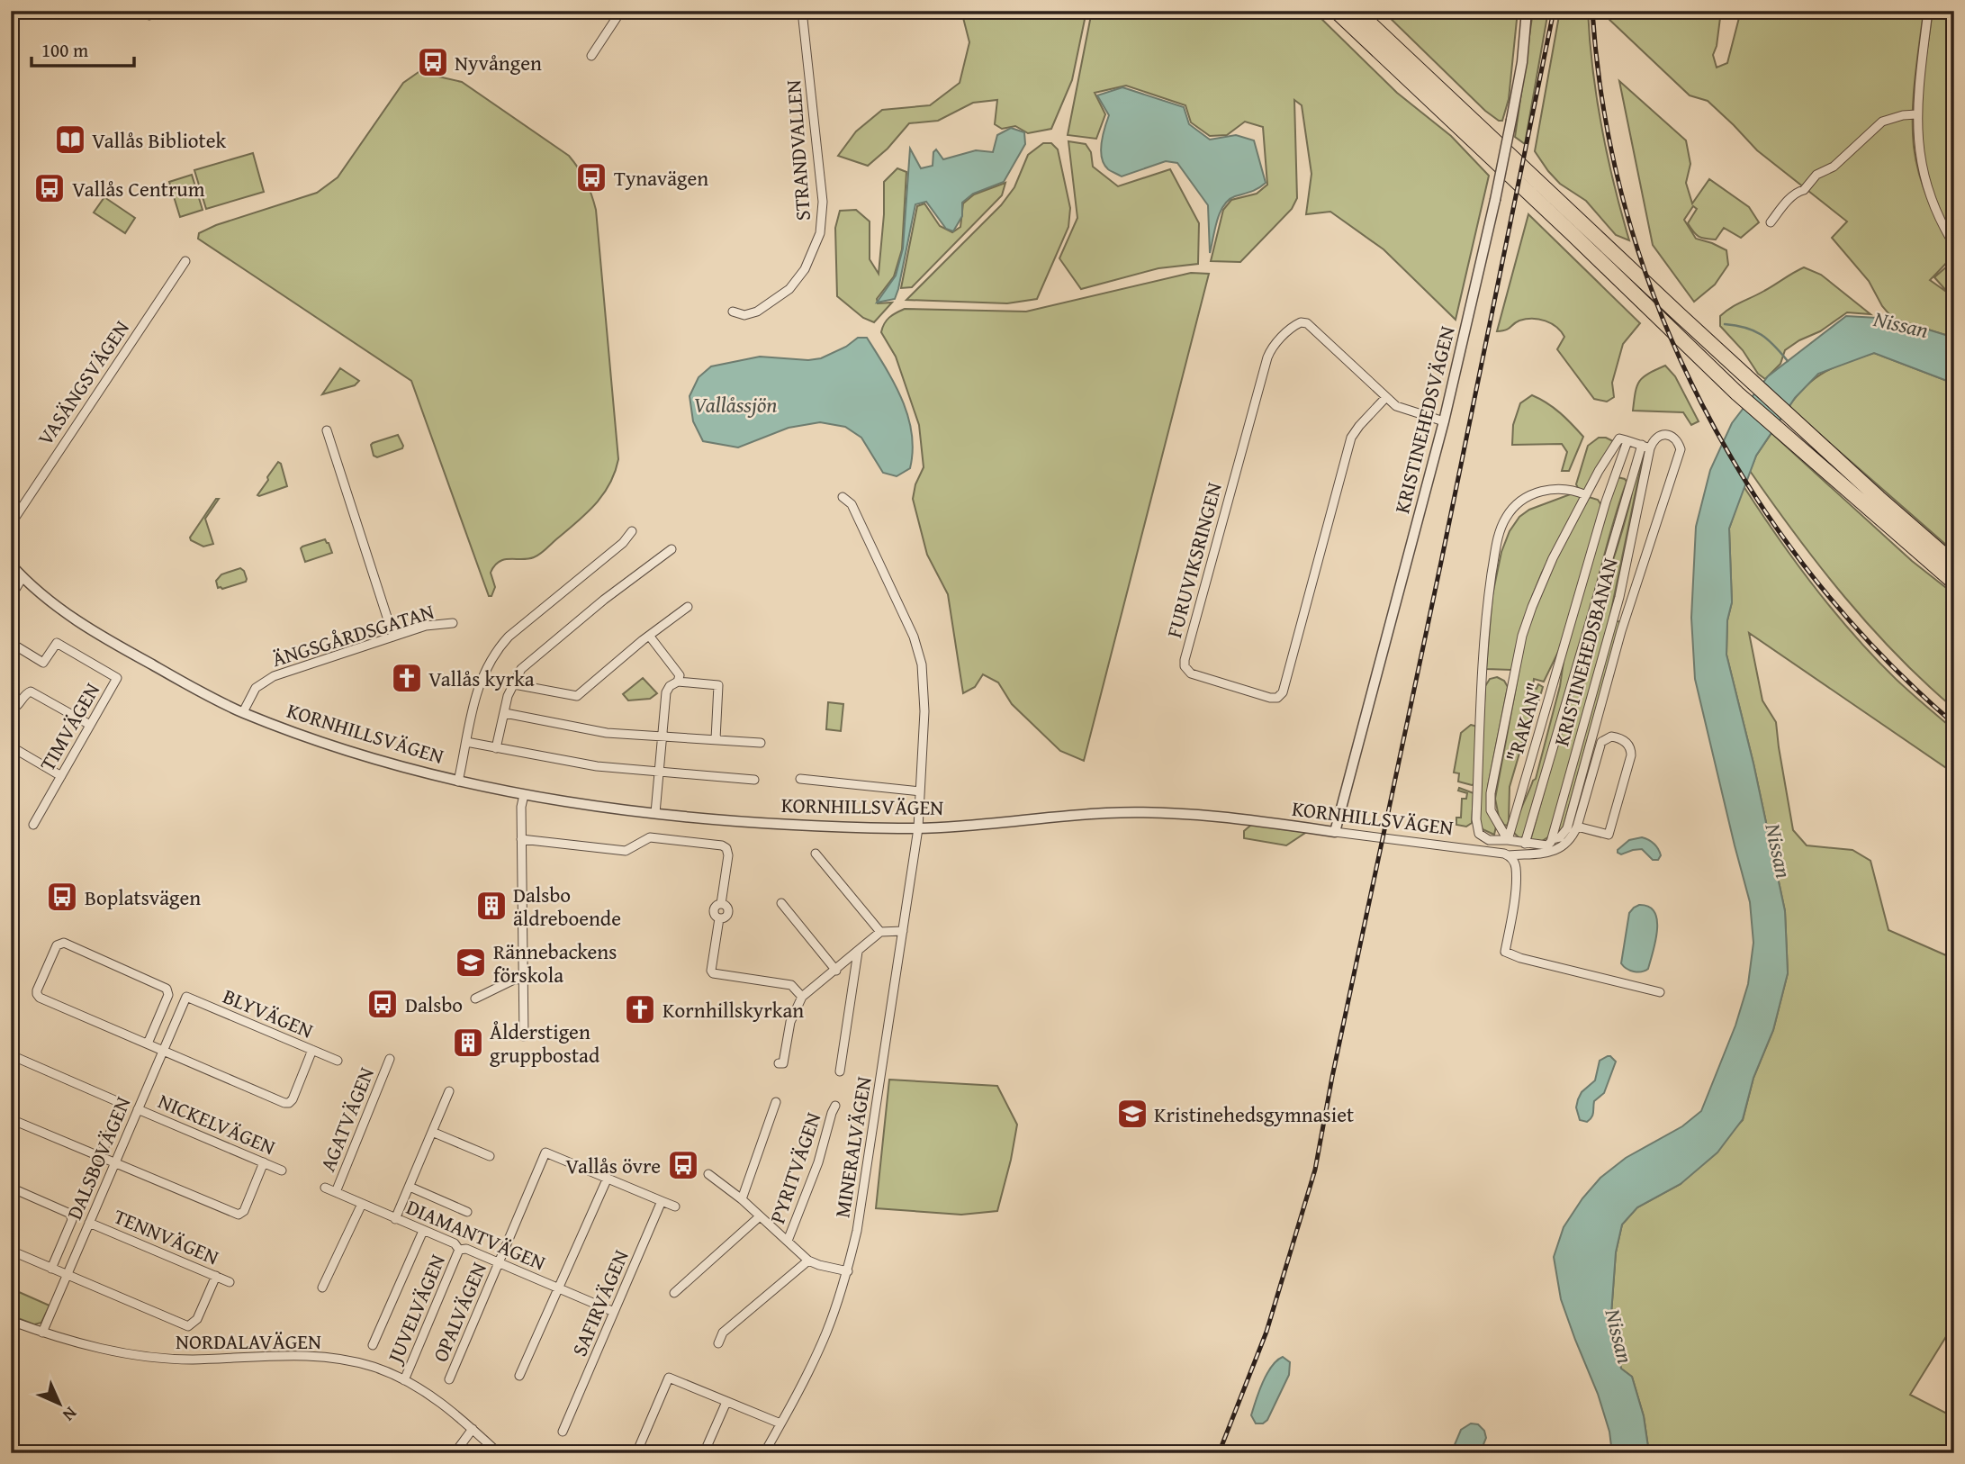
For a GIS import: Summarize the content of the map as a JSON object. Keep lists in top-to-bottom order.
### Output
{
  "streets": {
    "street": [
      "STRANDVALLEN",
      "VASÄNGSVÄGEN",
      "KRISTINEHEDSVÄGEN",
      "FURUVIKSRINGEN",
      "ÄNGSGÅRDSGATAN",
      "KRISTINEHEDSBANAN",
      "\"RAKAN\"",
      "TIMVÄGEN",
      "KORNHILLSVÄGEN",
      "BLYVÄGEN",
      "AGATVÄGEN",
      "NICKELVÄGEN",
      "MINERALVÄGEN",
      "DALSBOVÄGEN",
      "PYRITVÄGEN",
      "DIAMANTVÄGEN",
      "TENNVÄGEN",
      "SAFIRVÄGEN",
      "JUVELVÄGEN",
      "OPALVÄGEN",
      "NORDALAVÄGEN"
    ]
  },
  "crossings": [
    ["KRISTINEHEDSVÄGEN", "FURUVIKSRINGEN"],
    ["KRISTINEHEDSVÄGEN", "KORNHILLSVÄGEN"],
    ["ÄNGSGÅRDSGATAN", "KORNHILLSVÄGEN"],
    ["KRISTINEHEDSBANAN", "\"RAKAN\""],
    ["KRISTINEHEDSBANAN", "KORNHILLSVÄGEN"],
    ["KORNHILLSVÄGEN", "MINERALVÄGEN"],
    ["BLYVÄGEN", "DALSBOVÄGEN"],
    ["AGATVÄGEN", "DIAMANTVÄGEN"],
    ["NICKELVÄGEN", "DALSBOVÄGEN"],
    ["DALSBOVÄGEN", "TENNVÄGEN"],
    ["DALSBOVÄGEN", "NORDALAVÄGEN"],
    ["DIAMANTVÄGEN", "SAFIRVÄGEN"],
    ["DIAMANTVÄGEN", "JUVELVÄGEN"],
    ["DIAMANTVÄGEN", "OPALVÄGEN"],
    ["JUVELVÄGEN", "NORDALAVÄGEN"]
  ],
  "water": ["Nissan", "Vallåssjön"],
  "places": {
    "bus stop": [
      "Nyvången",
      "Tynavägen",
      "Vallås Centrum",
      "Boplatsvägen",
      "Dalsbo",
      "Vallås övre"
    ],
    "library": ["Vallås Bibliotek"],
    "church": ["Vallås kyrka", "Kornhillskyrkan"],
    "building": ["Dalsbo äldreboende", "Ålderstigen gruppbostad"],
    "school or university": ["Rännebackens förskola", "Kristinehedsgymnasiet"]
  },
  "scale_bar": "100 m",
  "north": "bottom right"
}
